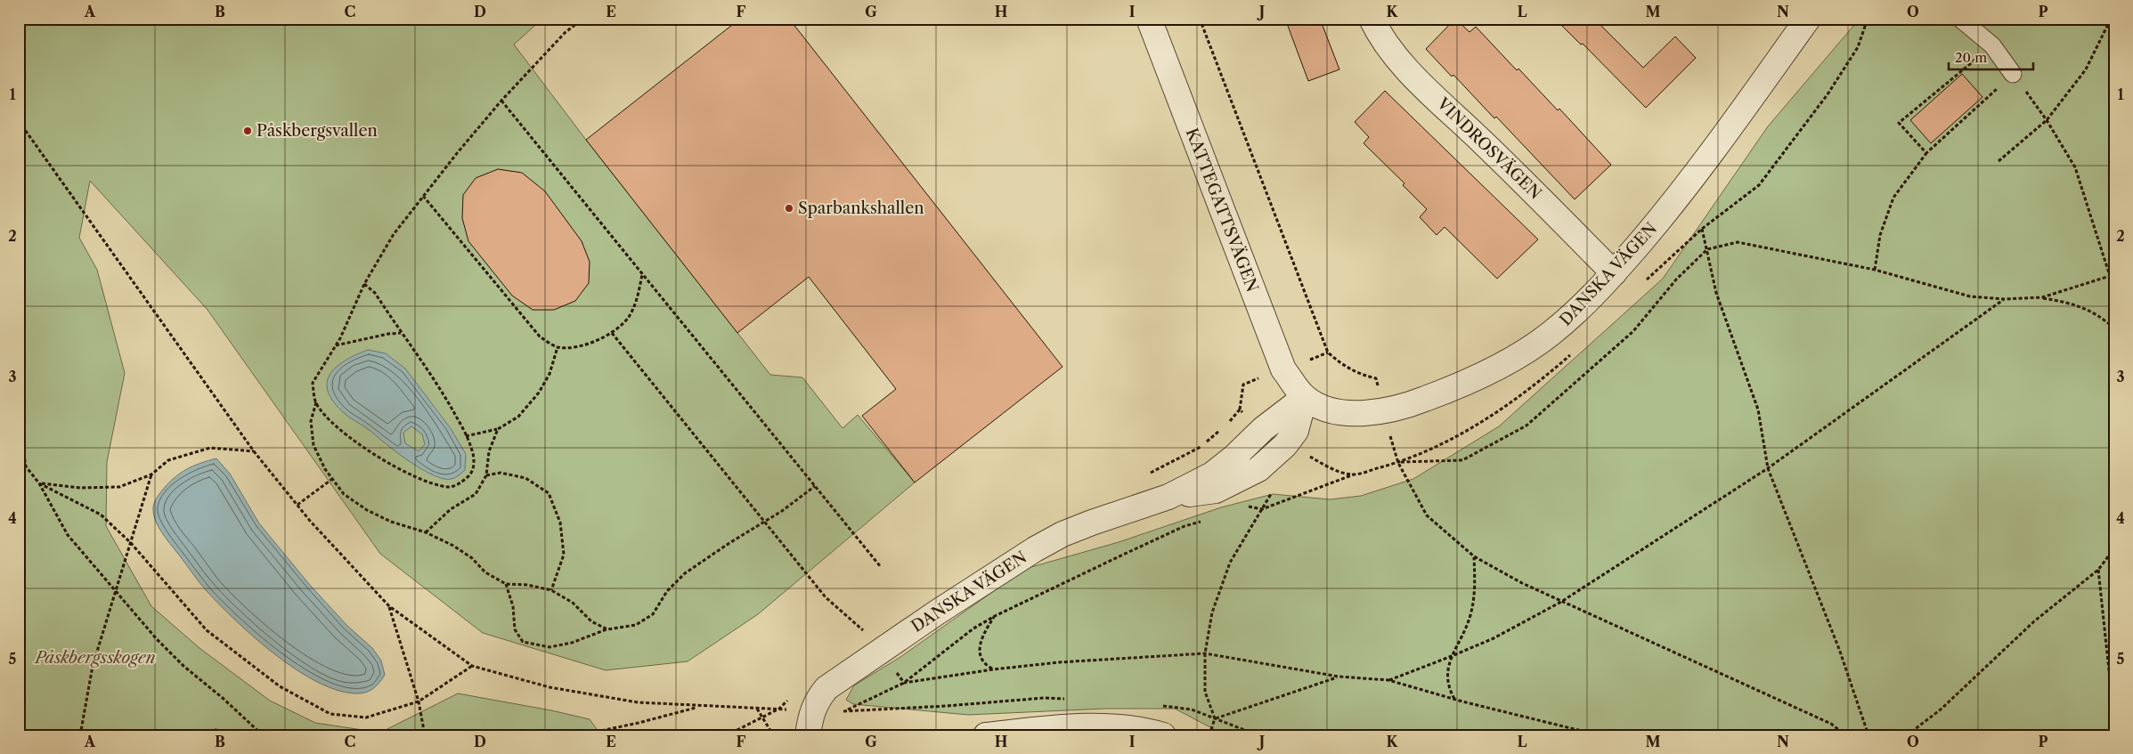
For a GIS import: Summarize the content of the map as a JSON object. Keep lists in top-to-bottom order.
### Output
{
  "streets": {
    "street": ["VINDROSVÄGEN", "KATTEGATTSVÄGEN", "DANSKA VÄGEN"]
  },
  "crossings": [
    ["VINDROSVÄGEN", "DANSKA VÄGEN"],
    ["KATTEGATTSVÄGEN", "DANSKA VÄGEN"]
  ],
  "parks": ["Påskbergsskogen"],
  "places": ["Påskbergsvallen", "Sparbankshallen"],
  "scale_bar": "20 m",
  "grid": {
    "columns": [
      "A",
      "B",
      "C",
      "D",
      "E",
      "F",
      "G",
      "H",
      "I",
      "J",
      "K",
      "L",
      "M",
      "N",
      "O",
      "P"
    ],
    "rows": [
      "1",
      "2",
      "3",
      "4",
      "5"
    ]
  }
}
